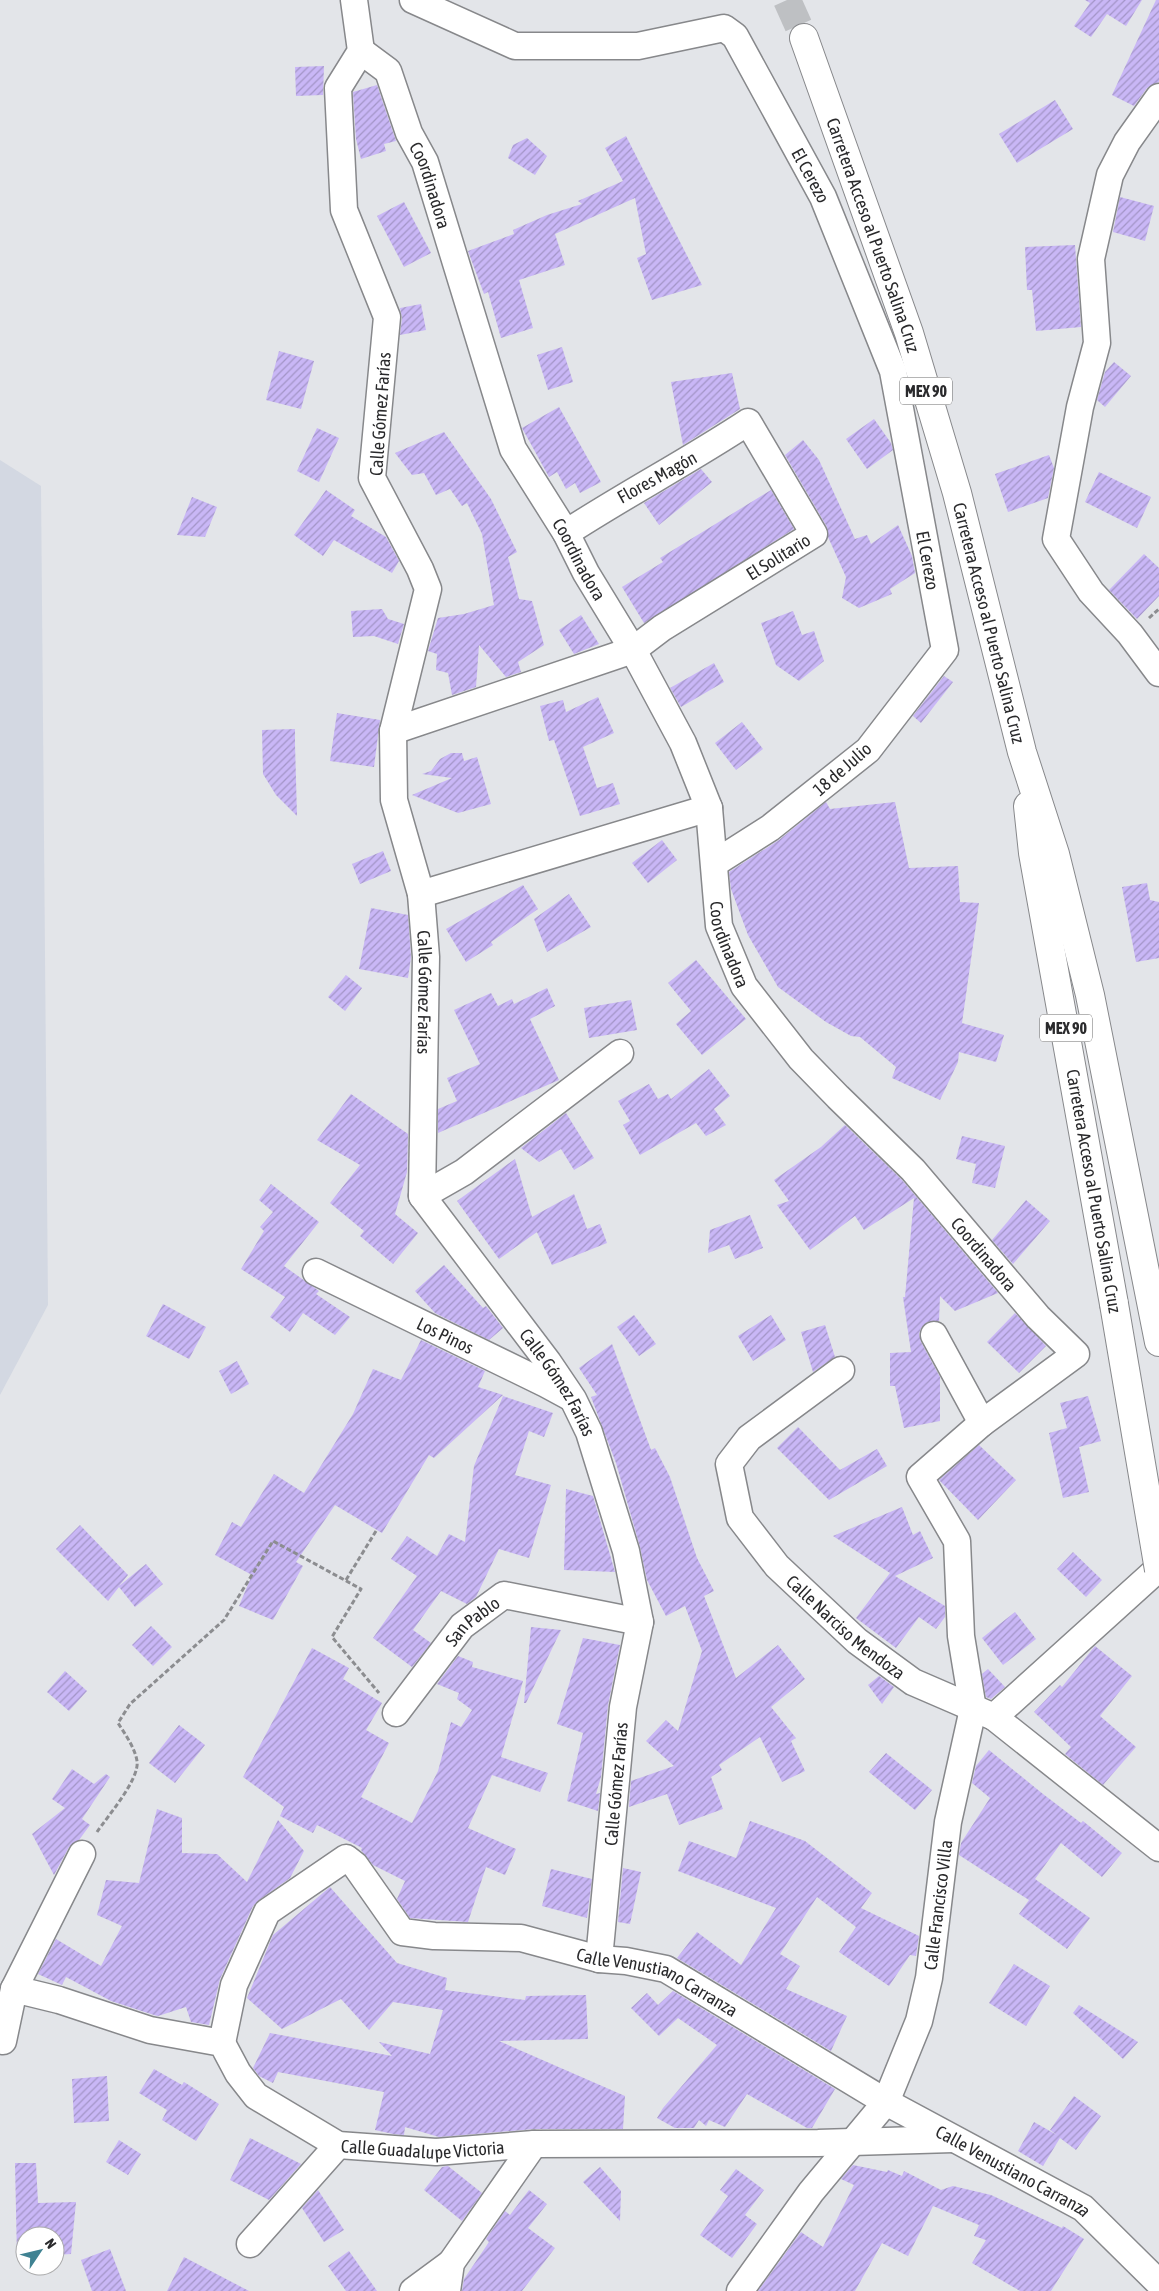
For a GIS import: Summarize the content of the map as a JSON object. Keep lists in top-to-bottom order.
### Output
{
  "streets": {
    "main road": ["Carretera Acceso al Puerto Salina Cruz", "MEX 90"],
    "street": [
      "El Cerezo",
      "Coordinadora",
      "Calle Gómez Farías",
      "Flores Magón",
      "El Solitario",
      "18 de Julio",
      "Los Pinos",
      "San Pablo",
      "Calle Narciso Mendoza",
      "Calle Francisco Villa",
      "Calle Venustiano Carranza",
      "Calle Guadalupe Victoria"
    ]
  },
  "crossings": [
    ["El Cerezo", "18 de Julio"],
    ["Coordinadora", "Calle Gómez Farías"],
    ["Coordinadora", "Flores Magón"],
    ["Coordinadora", "El Solitario"],
    ["Coordinadora", "18 de Julio"],
    ["Coordinadora", "Calle Narciso Mendoza"],
    ["Coordinadora", "Calle Francisco Villa"],
    ["Calle Gómez Farías", "Los Pinos"],
    ["Calle Gómez Farías", "San Pablo"],
    ["Calle Gómez Farías", "Calle Venustiano Carranza"],
    ["Flores Magón", "El Solitario"],
    ["Calle Narciso Mendoza", "Calle Francisco Villa"],
    ["Calle Francisco Villa", "Calle Venustiano Carranza"],
    ["Calle Francisco Villa", "Calle Guadalupe Victoria"],
    ["Calle Venustiano Carranza", "Calle Guadalupe Victoria"]
  ],
  "north": "top right"
}
